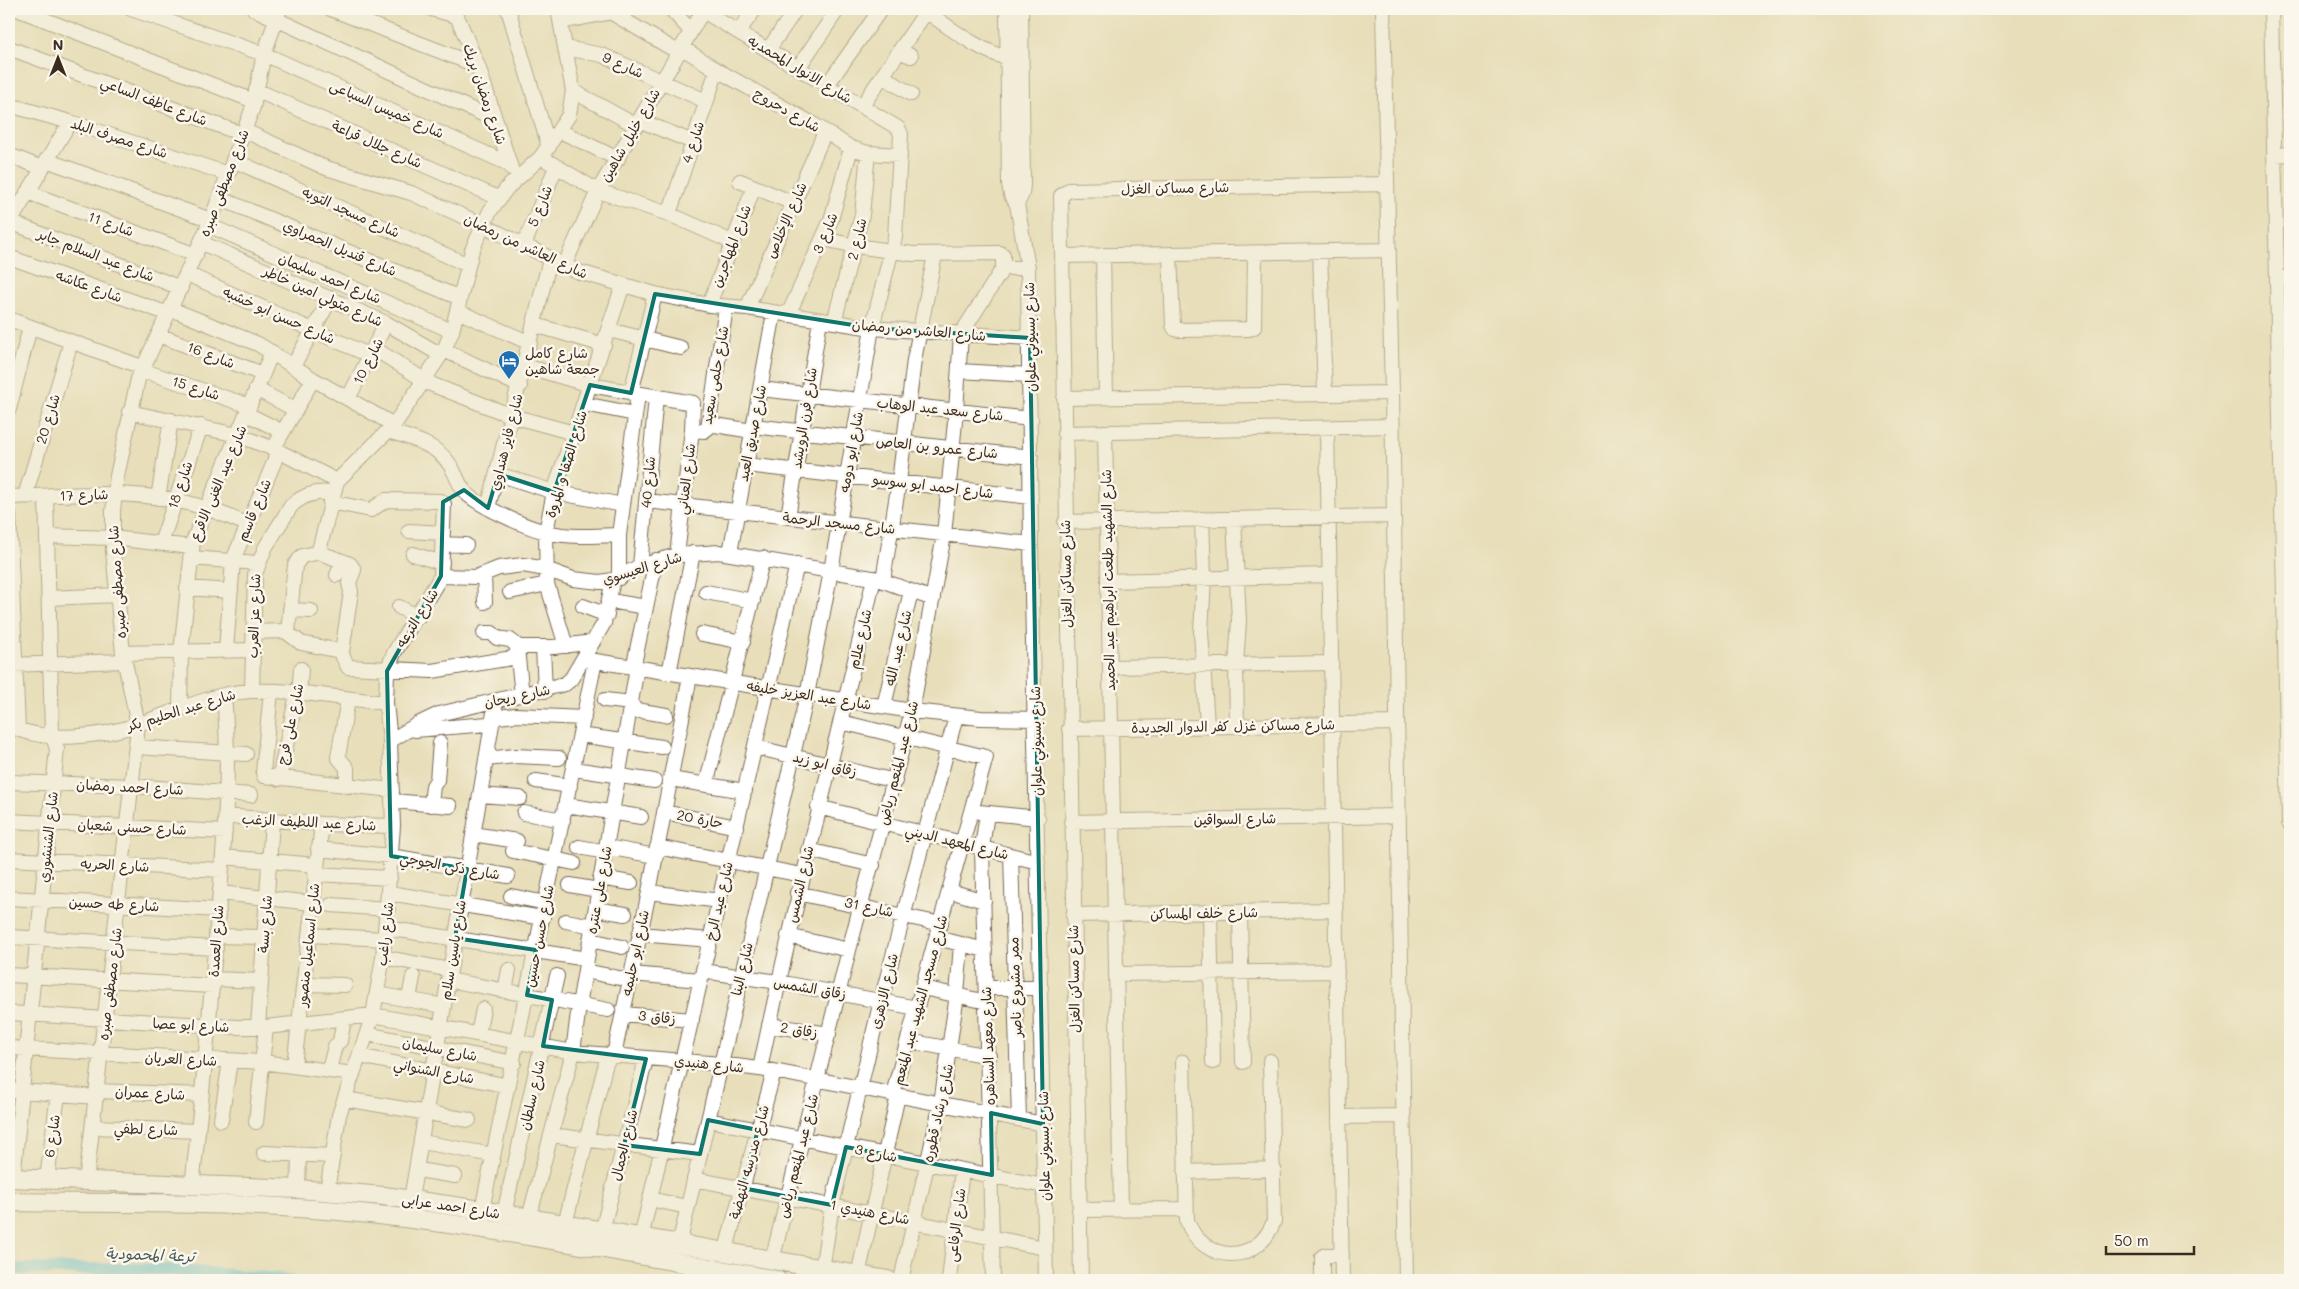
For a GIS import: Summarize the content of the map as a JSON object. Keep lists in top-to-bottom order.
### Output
{
  "streets": {
    "main road": ["شارع احمد عرابى"],
    "street": [
      "شارع 9",
      "شارع الانوار المحمديه",
      "شارع رمضان بريك",
      "شارع عاطف الساعي",
      "شارع خميس السباعى",
      "شارع دحروج",
      "شارع خليل شاهين",
      "شارع مصرف البلد",
      "شارع 4",
      "شارع جلال قراعة",
      "شارع مصطفى صبره",
      "شارع مساكن الغزل",
      "شارع 5",
      "شارع مسجد التوبه",
      "شارع الإخلاص",
      "شارع 11",
      "شارع 3",
      "شارع 2",
      "شارع العاشر من رمضان",
      "شارع المهاجرين",
      "شارع قنديل الحمراوي",
      "شارع عبد السلام جابر",
      "شارع احمد سليمان",
      "شارع عكاشه",
      "شارع متولي امين خاطر",
      "شارع حسن ابو خشبه",
      "شارع بسيوني علوان",
      "شارع 16",
      "شارع 10",
      "شارع حلمى سعيد",
      "شارع 15",
      "شارع سعد عبد الوهاب",
      "شارع فرن الرويشد",
      "شارع 20",
      "شارع صديق العبد",
      "شارع فايز هنداوي",
      "شارع عمرو بن العاص",
      "شارع ابو دومه",
      "شارع الصفا و المروة",
      "شارع العناني",
      "شارع 40",
      "شارع عبد الغنى الاقرع",
      "شارع 18",
      "شارع احمد ابو سوسو",
      "شارع 17",
      "شارع قاسم",
      "شارع مسجد الرحمة",
      "شارع العيسوي",
      "شارع الشهيد طلعت ابراهيم عبد الحميد",
      "شارع عز العرب",
      "شارع الترعه",
      "شارع علام",
      "شارع عبد الله",
      "شارع عبد العزيز خليفه",
      "شارع ريحان",
      "شارع عبد الحليم بكر",
      "شارع على فرج",
      "شارع مساكن غزل كفر الدوار الجديدة",
      "شارع عبد المنعم رياض",
      "زقاق ابو زيد",
      "شارع احمد رمضان",
      "حارة 20",
      "شارع السواقين",
      "شارع عبد اللطيف الزغب",
      "شارع حسنى شعبان",
      "شارع الشنشوري",
      "شارع المعهد الديني",
      "شارع الحريه",
      "شارع ذكى الجوجي",
      "شارع الشمس",
      "شارع على عنتره",
      "شارع عيد الرخ",
      "شارع طه حسين",
      "شارع 31",
      "شارع خلف المساكن",
      "شارع بسة",
      "شارع راغب",
      "شارع حسن حسين",
      "شارع العمدة",
      "شارع اسماعيل منصور",
      "شارع ياسين سلام",
      "شارع ابو حليمه",
      "شارع البنا",
      "ممر مشروع ناصر",
      "زقاق الشمس",
      "شارع الازهرى",
      "شارع مسجد الشهيد عبد المنعم",
      "زقاق 3",
      "شارع ابو عصا",
      "زقاق 2",
      "شارع معهد السناهره",
      "شارع سليمان",
      "شارع العريان",
      "شارع هنيدي",
      "شارع الشنواني",
      "شارع عمران",
      "شارع سلطان",
      "شارع رشاد قطوره",
      "شارع لطفي",
      "شارع 6",
      "شارع الجمال",
      "شارع مدرسه النهضة",
      "شارع هنيدي 1",
      "شارع الرفاعى"
    ]
  },
  "crossings": [
    ["شارع 9", "شارع خليل شاهين"],
    ["شارع 9", "شارع 4"],
    ["شارع الانوار المحمديه", "شارع خليل شاهين"],
    ["شارع الانوار المحمديه", "شارع ابو دومه"],
    ["شارع رمضان بريك", "شارع خميس السباعى"],
    ["شارع عاطف الساعي", "شارع مصطفى صبره"],
    ["شارع عاطف الساعي", "شارع العاشر من رمضان"],
    ["شارع خميس السباعى", "شارع مصطفى صبره"],
    ["شارع دحروج", "شارع خليل شاهين"],
    ["شارع دحروج", "شارع 4"],
    ["شارع دحروج", "شارع الإخلاص"],
    ["شارع دحروج", "شارع 3"],
    ["شارع دحروج", "شارع 2"],
    ["شارع دحروج", "شارع ابو دومه"],
    ["شارع خليل شاهين", "شارع العاشر من رمضان"],
    ["شارع مصرف البلد", "شارع مصطفى صبره"],
    ["شارع جلال قراعة", "شارع مصطفى صبره"],
    ["شارع مصطفى صبره", "شارع مسجد التوبه"],
    ["شارع مصطفى صبره", "شارع 11"],
    ["شارع مصطفى صبره", "شارع العاشر من رمضان"],
    ["شارع مصطفى صبره", "شارع قنديل الحمراوي"],
    ["شارع مصطفى صبره", "شارع عبد السلام جابر"],
    ["شارع مصطفى صبره", "شارع احمد سليمان"],
    ["شارع مصطفى صبره", "شارع عكاشه"],
    ["شارع مصطفى صبره", "شارع متولي امين خاطر"],
    ["شارع مصطفى صبره", "شارع حسن ابو خشبه"],
    ["شارع مصطفى صبره", "شارع 16"],
    ["شارع مصطفى صبره", "شارع 15"],
    ["شارع مصطفى صبره", "شارع 17"],
    ["شارع مصطفى صبره", "شارع عبد الحليم بكر"],
    ["شارع مصطفى صبره", "شارع احمد رمضان"],
    ["شارع مصطفى صبره", "شارع حسنى شعبان"],
    ["شارع مصطفى صبره", "شارع الحريه"],
    ["شارع مصطفى صبره", "شارع طه حسين"],
    ["شارع مصطفى صبره", "شارع ابو عصا"],
    ["شارع مصطفى صبره", "شارع العريان"],
    ["شارع مصطفى صبره", "شارع عمران"],
    ["شارع مصطفى صبره", "شارع لطفي"],
    ["شارع مصطفى صبره", "شارع احمد عرابى"],
    ["شارع مساكن الغزل", "شارع مساكن غزل كفر الدوار الجديدة"],
    ["شارع مساكن الغزل", "شارع السواقين"],
    ["شارع مساكن الغزل", "شارع خلف المساكن"],
    ["شارع 5", "شارع العاشر من رمضان"],
    ["شارع الإخلاص", "شارع العاشر من رمضان"],
    ["شارع 11", "شارع متولي امين خاطر"],
    ["شارع 3", "شارع العاشر من رمضان"],
    ["شارع 3", "شارع بسيوني علوان"],
    ["شارع 3", "شارع صديق العبد"],
    ["شارع 3", "شارع عبد المنعم رياض"],
    ["شارع 3", "شارع البنا"],
    ["شارع 3", "شارع الازهرى"],
    ["شارع 3", "شارع مسجد الشهيد عبد المنعم"],
    ["شارع 3", "شارع معهد السناهره"],
    ["شارع 3", "شارع رشاد قطوره"],
    ["شارع 3", "شارع مدرسه النهضة"],
    ["شارع 3", "شارع الرفاعى"],
    ["شارع 2", "شارع العاشر من رمضان"],
    ["شارع العاشر من رمضان", "شارع المهاجرين"],
    ["شارع العاشر من رمضان", "شارع بسيوني علوان"],
    ["شارع العاشر من رمضان", "شارع حلمى سعيد"],
    ["شارع العاشر من رمضان", "شارع فرن الرويشد"],
    ["شارع العاشر من رمضان", "شارع صديق العبد"],
    ["شارع العاشر من رمضان", "شارع فايز هنداوي"],
    ["شارع العاشر من رمضان", "شارع ابو دومه"],
    ["شارع العاشر من رمضان", "شارع الصفا و المروة"],
    ["شارع العاشر من رمضان", "شارع علام"],
    ["شارع العاشر من رمضان", "شارع ريحان"],
    ["شارع العاشر من رمضان", "شارع عبد المنعم رياض"],
    ["شارع قنديل الحمراوي", "شارع فايز هنداوي"],
    ["شارع عكاشه", "شارع 10"],
    ["شارع عكاشه", "شارع عبد الغنى الاقرع"],
    ["شارع عكاشه", "شارع قاسم"],
    ["شارع متولي امين خاطر", "شارع 10"],
    ["شارع متولي امين خاطر", "شارع فايز هنداوي"],
    ["شارع حسن ابو خشبه", "شارع 10"],
    ["شارع حسن ابو خشبه", "شارع فايز هنداوي"],
    ["شارع حسن ابو خشبه", "شارع الصفا و المروة"],
    ["شارع بسيوني علوان", "شارع سعد عبد الوهاب"],
    ["شارع بسيوني علوان", "شارع عمرو بن العاص"],
    ["شارع بسيوني علوان", "شارع احمد ابو سوسو"],
    ["شارع بسيوني علوان", "شارع مسجد الرحمة"],
    ["شارع بسيوني علوان", "شارع عبد العزيز خليفه"],
    ["شارع بسيوني علوان", "شارع المعهد الديني"],
    ["شارع بسيوني علوان", "شارع هنيدي"],
    ["شارع بسيوني علوان", "شارع هنيدي 1"],
    ["شارع 16", "شارع عبد الغنى الاقرع"],
    ["شارع حلمى سعيد", "شارع عمرو بن العاص"],
    ["شارع حلمى سعيد", "شارع العناني"],
    ["شارع 15", "شارع 20"],
    ["شارع 15", "شارع عبد الغنى الاقرع"],
    ["شارع 15", "شارع قاسم"],
    ["شارع سعد عبد الوهاب", "شارع فرن الرويشد"],
    ["شارع سعد عبد الوهاب", "شارع صديق العبد"],
    ["شارع سعد عبد الوهاب", "شارع ابو دومه"],
    ["شارع سعد عبد الوهاب", "شارع علام"],
    ["شارع سعد عبد الوهاب", "شارع عبد المنعم رياض"],
    ["شارع فرن الرويشد", "شارع عمرو بن العاص"],
    ["شارع فرن الرويشد", "شارع احمد ابو سوسو"],
    ["شارع فرن الرويشد", "شارع مسجد الرحمة"],
    ["شارع 20", "شارع 17"],
    ["شارع صديق العبد", "شارع عمرو بن العاص"],
    ["شارع صديق العبد", "شارع احمد ابو سوسو"],
    ["شارع صديق العبد", "شارع مسجد الرحمة"],
    ["شارع صديق العبد", "شارع العيسوي"],
    ["شارع عمرو بن العاص", "شارع ابو دومه"],
    ["شارع عمرو بن العاص", "شارع علام"],
    ["شارع عمرو بن العاص", "شارع عبد المنعم رياض"],
    ["شارع ابو دومه", "شارع احمد ابو سوسو"],
    ["شارع ابو دومه", "شارع مسجد الرحمة"],
    ["شارع ابو دومه", "شارع العيسوي"],
    ["شارع ابو دومه", "شارع عبد العزيز خليفه"],
    ["شارع ابو دومه", "شارع البنا"],
    ["شارع الصفا و المروة", "شارع العيسوي"],
    ["شارع العناني", "شارع 40"],
    ["شارع العناني", "شارع مسجد الرحمة"],
    ["شارع العناني", "شارع العيسوي"],
    ["شارع 40", "شارع مسجد الرحمة"],
    ["شارع 40", "شارع العيسوي"],
    ["شارع عبد الغنى الاقرع", "شارع 17"],
    ["شارع عبد الغنى الاقرع", "شارع عبد الحليم بكر"],
    ["شارع 18", "شارع 17"],
    ["شارع احمد ابو سوسو", "شارع علام"],
    ["شارع احمد ابو سوسو", "شارع عبد المنعم رياض"],
    ["شارع 17", "شارع قاسم"],
    ["شارع 17", "شارع الشنشوري"],
    ["شارع مسجد الرحمة", "شارع علام"],
    ["شارع مسجد الرحمة", "شارع عبد المنعم رياض"],
    ["شارع العيسوي", "شارع الترعه"],
    ["شارع العيسوي", "شارع علام"],
    ["شارع العيسوي", "شارع عبد الله"],
    ["شارع العيسوي", "شارع ريحان"],
    ["شارع العيسوي", "شارع عبد المنعم رياض"],
    ["شارع العيسوي", "شارع على عنتره"],
    ["شارع العيسوي", "شارع عيد الرخ"],
    ["شارع الشهيد طلعت ابراهيم عبد الحميد", "شارع مساكن غزل كفر الدوار الجديدة"],
    ["شارع الشهيد طلعت ابراهيم عبد الحميد", "شارع السواقين"],
    ["شارع الشهيد طلعت ابراهيم عبد الحميد", "شارع خلف المساكن"],
    ["شارع عز العرب", "شارع عبد الحليم بكر"],
    ["شارع الترعه", "شارع راغب"],
    ["شارع علام", "شارع عبد العزيز خليفه"],
    ["شارع علام", "شارع الشمس"],
    ["شارع عبد الله", "شارع عبد العزيز خليفه"],
    ["شارع عبد العزيز خليفه", "شارع ريحان"],
    ["شارع عبد العزيز خليفه", "شارع عبد المنعم رياض"],
    ["شارع عبد العزيز خليفه", "شارع الشمس"],
    ["شارع عبد العزيز خليفه", "شارع على عنتره"],
    ["شارع عبد العزيز خليفه", "شارع عيد الرخ"],
    ["شارع عبد العزيز خليفه", "شارع حسن حسين"],
    ["شارع عبد العزيز خليفه", "شارع ابو حليمه"],
    ["شارع عبد العزيز خليفه", "شارع البنا"],
    ["شارع عبد العزيز خليفه", "شارع الازهرى"],
    ["شارع ريحان", "شارع راغب"],
    ["شارع ريحان", "شارع حسن حسين"],
    ["شارع ريحان", "شارع ياسين سلام"],
    ["شارع عبد الحليم بكر", "شارع على فرج"],
    ["شارع عبد الحليم بكر", "شارع الشنشوري"],
    ["شارع عبد الحليم بكر", "شارع راغب"],
    ["شارع عبد الحليم بكر", "شارع العمدة"],
    ["شارع عبد المنعم رياض", "زقاق ابو زيد"],
    ["شارع عبد المنعم رياض", "شارع المعهد الديني"],
    ["شارع عبد المنعم رياض", "شارع 31"],
    ["شارع عبد المنعم رياض", "زقاق الشمس"],
    ["شارع عبد المنعم رياض", "زقاق 2"],
    ["شارع عبد المنعم رياض", "شارع هنيدي"],
    ["شارع عبد المنعم رياض", "شارع احمد عرابى"],
    ["شارع عبد المنعم رياض", "شارع هنيدي 1"],
    ["زقاق ابو زيد", "شارع الشمس"],
    ["زقاق ابو زيد", "شارع عيد الرخ"],
    ["زقاق ابو زيد", "شارع البنا"],
    ["شارع احمد رمضان", "شارع الشنشوري"],
    ["شارع احمد رمضان", "شارع العمدة"],
    ["حارة 20", "شارع عيد الرخ"],
    ["حارة 20", "شارع ابو حليمه"],
    ["شارع عبد اللطيف الزغب", "شارع بسة"],
    ["شارع عبد اللطيف الزغب", "شارع راغب"],
    ["شارع عبد اللطيف الزغب", "شارع العمدة"],
    ["شارع عبد اللطيف الزغب", "شارع اسماعيل منصور"],
    ["شارع حسنى شعبان", "شارع الشنشوري"],
    ["شارع حسنى شعبان", "شارع العمدة"],
    ["شارع الشنشوري", "شارع الحريه"],
    ["شارع الشنشوري", "شارع طه حسين"],
    ["شارع الشنشوري", "شارع ابو عصا"],
    ["شارع الشنشوري", "شارع العريان"],
    ["شارع الشنشوري", "شارع عمران"],
    ["شارع الشنشوري", "شارع احمد عرابى"],
    ["شارع المعهد الديني", "شارع الشمس"],
    ["شارع المعهد الديني", "ممر مشروع ناصر"],
    ["شارع المعهد الديني", "شارع الازهرى"],
    ["شارع المعهد الديني", "شارع مسجد الشهيد عبد المنعم"],
    ["شارع المعهد الديني", "شارع معهد السناهره"],
    ["شارع الحريه", "شارع بسة"],
    ["شارع الحريه", "شارع راغب"],
    ["شارع الحريه", "شارع العمدة"],
    ["شارع الحريه", "شارع اسماعيل منصور"],
    ["شارع ذكى الجوجي", "شارع راغب"],
    ["شارع ذكى الجوجي", "شارع اسماعيل منصور"],
    ["شارع ذكى الجوجي", "شارع ياسين سلام"],
    ["شارع الشمس", "شارع 31"],
    ["شارع الشمس", "زقاق الشمس"],
    ["شارع الشمس", "زقاق 2"],
    ["شارع الشمس", "شارع هنيدي"],
    ["شارع على عنتره", "زقاق الشمس"],
    ["شارع على عنتره", "شارع هنيدي"],
    ["شارع على عنتره", "شارع احمد عرابى"],
    ["شارع عيد الرخ", "زقاق الشمس"],
    ["شارع عيد الرخ", "زقاق 3"],
    ["شارع عيد الرخ", "شارع هنيدي"],
    ["شارع عيد الرخ", "شارع احمد عرابى"],
    ["شارع طه حسين", "شارع العمدة"],
    ["شارع 31", "شارع الازهرى"],
    ["شارع 31", "شارع مسجد الشهيد عبد المنعم"],
    ["شارع بسة", "شارع ابو عصا"],
    ["شارع بسة", "شارع العريان"],
    ["شارع راغب", "زقاق الشمس"],
    ["شارع راغب", "شارع ابو عصا"],
    ["شارع راغب", "شارع سليمان"],
    ["شارع راغب", "شارع العريان"],
    ["شارع راغب", "شارع هنيدي"],
    ["شارع راغب", "شارع الشنواني"],
    ["شارع راغب", "شارع احمد عرابى"],
    ["شارع حسن حسين", "زقاق الشمس"],
    ["شارع حسن حسين", "شارع سليمان"],
    ["شارع حسن حسين", "شارع هنيدي"],
    ["شارع حسن حسين", "شارع الشنواني"],
    ["شارع حسن حسين", "شارع احمد عرابى"],
    ["شارع العمدة", "شارع ابو عصا"],
    ["شارع العمدة", "شارع العريان"],
    ["شارع العمدة", "شارع عمران"],
    ["شارع العمدة", "شارع لطفي"],
    ["شارع العمدة", "شارع احمد عرابى"],
    ["شارع اسماعيل منصور", "زقاق الشمس"],
    ["شارع اسماعيل منصور", "شارع ابو عصا"],
    ["شارع اسماعيل منصور", "شارع العريان"],
    ["شارع ياسين سلام", "زقاق الشمس"],
    ["شارع ياسين سلام", "شارع سليمان"],
    ["شارع ياسين سلام", "شارع هنيدي"],
    ["شارع ياسين سلام", "شارع الشنواني"],
    ["شارع ياسين سلام", "شارع احمد عرابى"],
    ["شارع ابو حليمه", "زقاق الشمس"],
    ["شارع ابو حليمه", "زقاق 3"],
    ["شارع ابو حليمه", "شارع هنيدي"],
    ["شارع ابو حليمه", "شارع احمد عرابى"],
    ["شارع البنا", "زقاق الشمس"],
    ["شارع البنا", "شارع هنيدي"],
    ["شارع البنا", "شارع احمد عرابى"],
    ["شارع البنا", "شارع هنيدي 1"],
    ["ممر مشروع ناصر", "شارع هنيدي"],
    ["زقاق الشمس", "شارع الازهرى"],
    ["زقاق الشمس", "شارع مسجد الشهيد عبد المنعم"],
    ["شارع الازهرى", "شارع مسجد الشهيد عبد المنعم"],
    ["شارع الازهرى", "شارع هنيدي"],
    ["شارع الازهرى", "شارع احمد عرابى"],
    ["شارع الازهرى", "شارع هنيدي 1"],
    ["شارع مسجد الشهيد عبد المنعم", "شارع هنيدي"],
    ["شارع مسجد الشهيد عبد المنعم", "شارع احمد عرابى"],
    ["شارع مسجد الشهيد عبد المنعم", "شارع هنيدي 1"],
    ["شارع ابو عصا", "شارع هنيدي"],
    ["شارع معهد السناهره", "شارع هنيدي"],
    ["شارع معهد السناهره", "شارع هنيدي 1"],
    ["شارع هنيدي", "شارع سلطان"],
    ["شارع هنيدي", "شارع رشاد قطوره"],
    ["شارع هنيدي", "شارع الجمال"],
    ["شارع هنيدي", "شارع مدرسه النهضة"],
    ["شارع عمران", "شارع 6"],
    ["شارع سلطان", "شارع احمد عرابى"],
    ["شارع رشاد قطوره", "شارع هنيدي 1"],
    ["شارع 6", "شارع احمد عرابى"],
    ["شارع الجمال", "شارع احمد عرابى"],
    ["شارع مدرسه النهضة", "شارع احمد عرابى"],
    ["شارع مدرسه النهضة", "شارع هنيدي 1"],
    ["شارع هنيدي 1", "شارع الرفاعى"]
  ],
  "water": ["ترعة المحمودية"],
  "places": {
    "hotel": ["شارع كامل جمعة شاهين"]
  },
  "scale_bar": "50 m",
  "north": "top"
}
